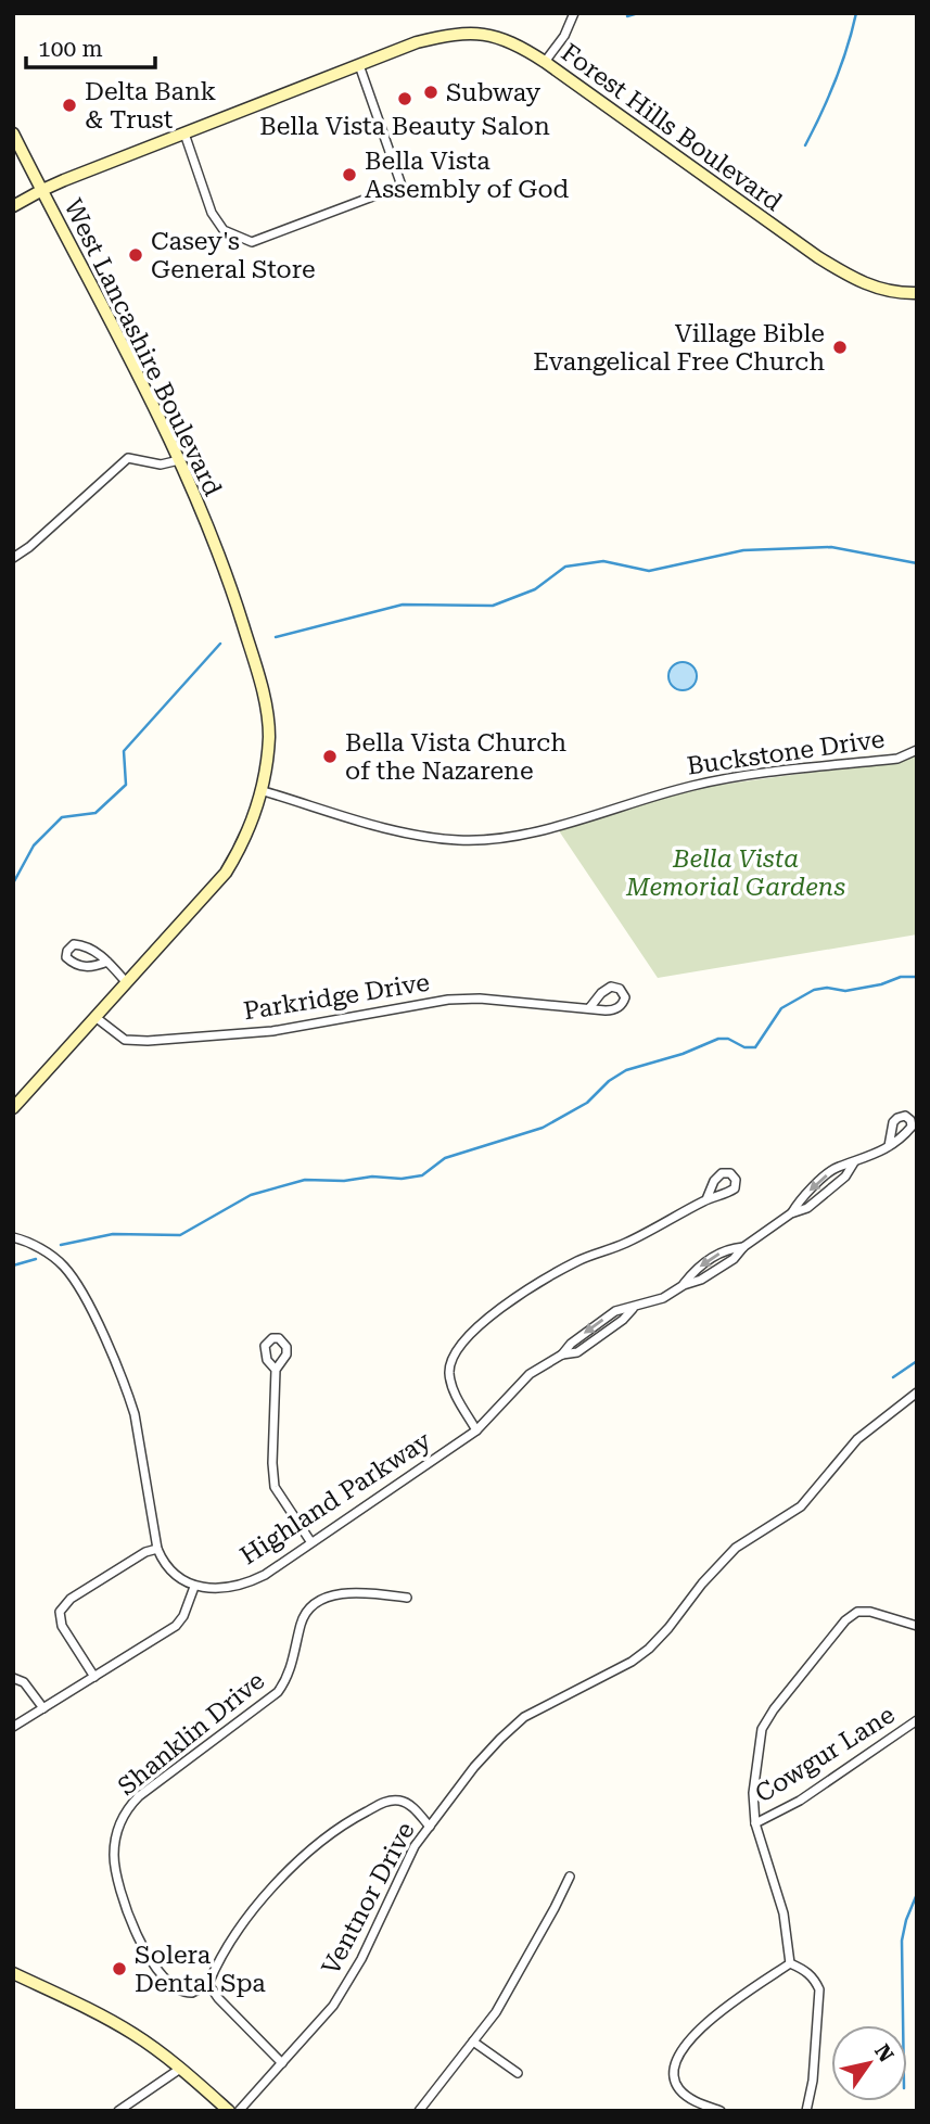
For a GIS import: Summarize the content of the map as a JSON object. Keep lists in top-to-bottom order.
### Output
{
  "streets": {
    "main road": ["Forest Hills Boulevard", "West Lancashire Boulevard"],
    "street": [
      "Buckstone Drive",
      "Parkridge Drive",
      "Highland Parkway",
      "Shanklin Drive",
      "Cowgur Lane",
      "Ventnor Drive"
    ]
  },
  "crossings": [
    ["Forest Hills Boulevard", "West Lancashire Boulevard"],
    ["West Lancashire Boulevard", "Buckstone Drive"],
    ["West Lancashire Boulevard", "Parkridge Drive"]
  ],
  "parks": ["Bella Vista Memorial Gardens"],
  "places": [
    "Subway",
    "Bella Vista Beauty Salon",
    "Delta Bank & Trust",
    "Bella Vista Assembly of God",
    "Casey's General Store",
    "Village Bible Evangelical Free Church",
    "Bella Vista Church of the Nazarene",
    "Solera Dental Spa"
  ],
  "scale_bar": "100 m",
  "north": "top right"
}
